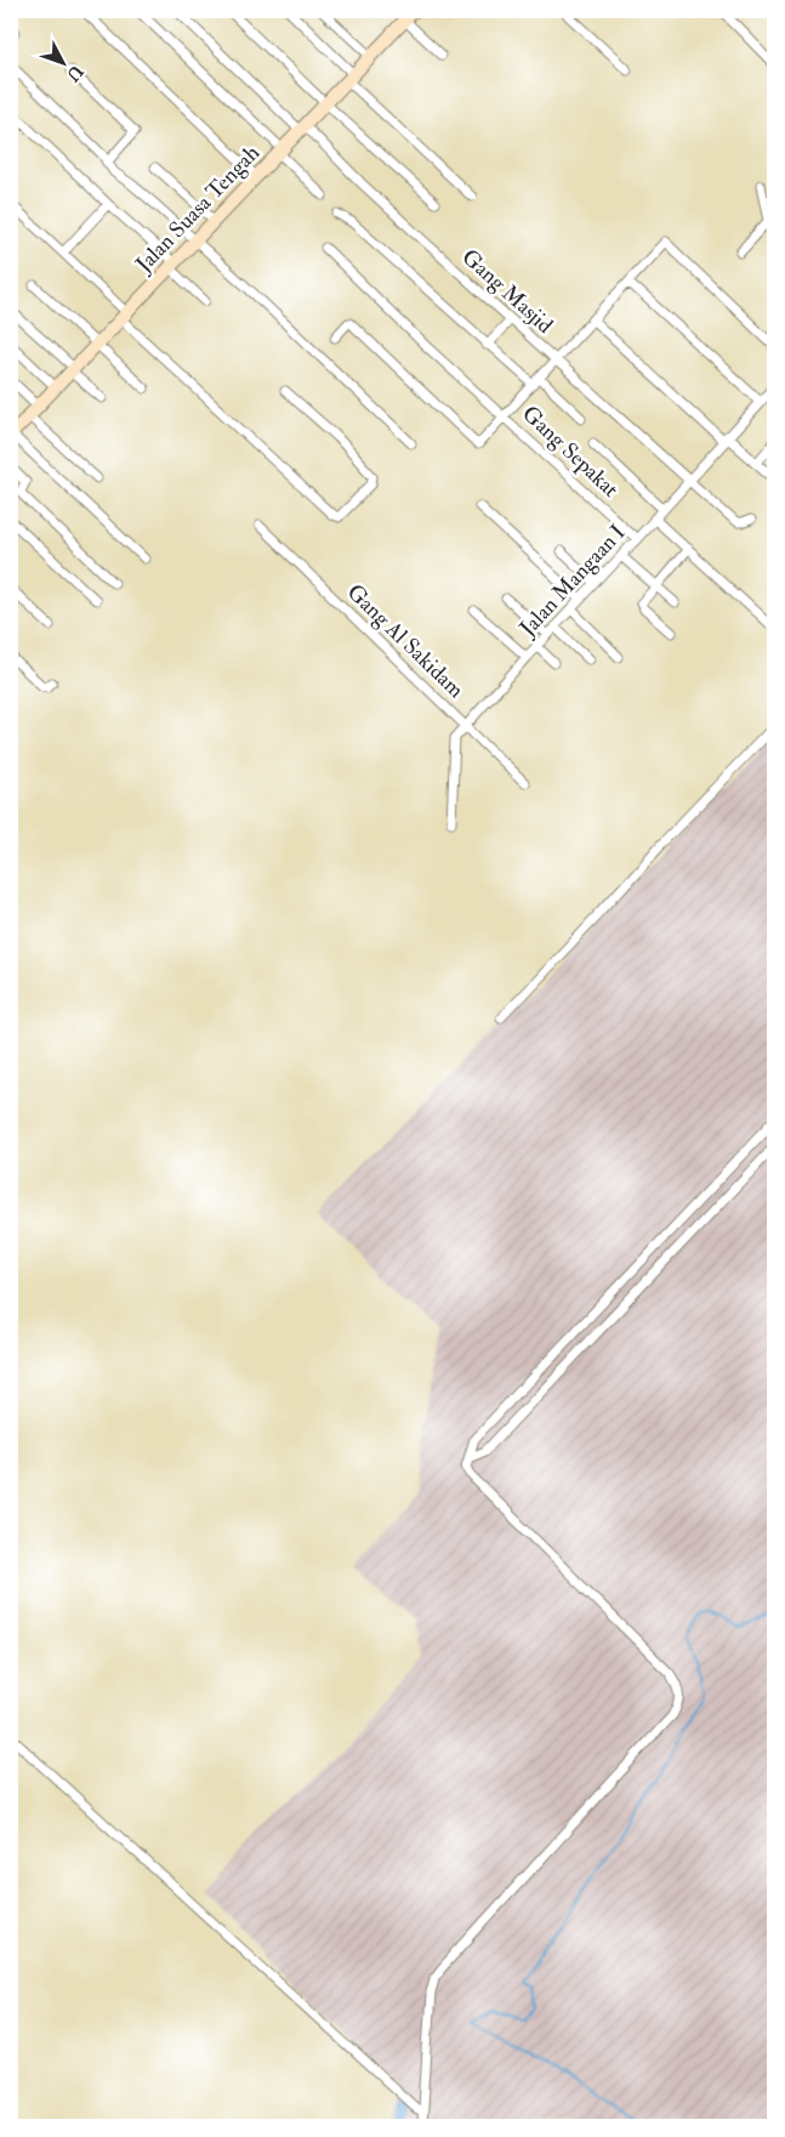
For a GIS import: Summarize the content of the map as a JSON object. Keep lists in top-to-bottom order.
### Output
{
  "streets": {
    "street": [
      "Jalan Suasa Tengah",
      "Gang Masjid",
      "Gang Sepakat",
      "Jalan Mangaan I",
      "Gang Al Sakidam"
    ]
  },
  "crossings": [
    ["Jalan Suasa Tengah", "Gang Masjid"],
    ["Gang Masjid", "Jalan Mangaan I"],
    ["Gang Sepakat", "Jalan Mangaan I"],
    ["Jalan Mangaan I", "Gang Al Sakidam"]
  ],
  "north": "bottom right"
}
